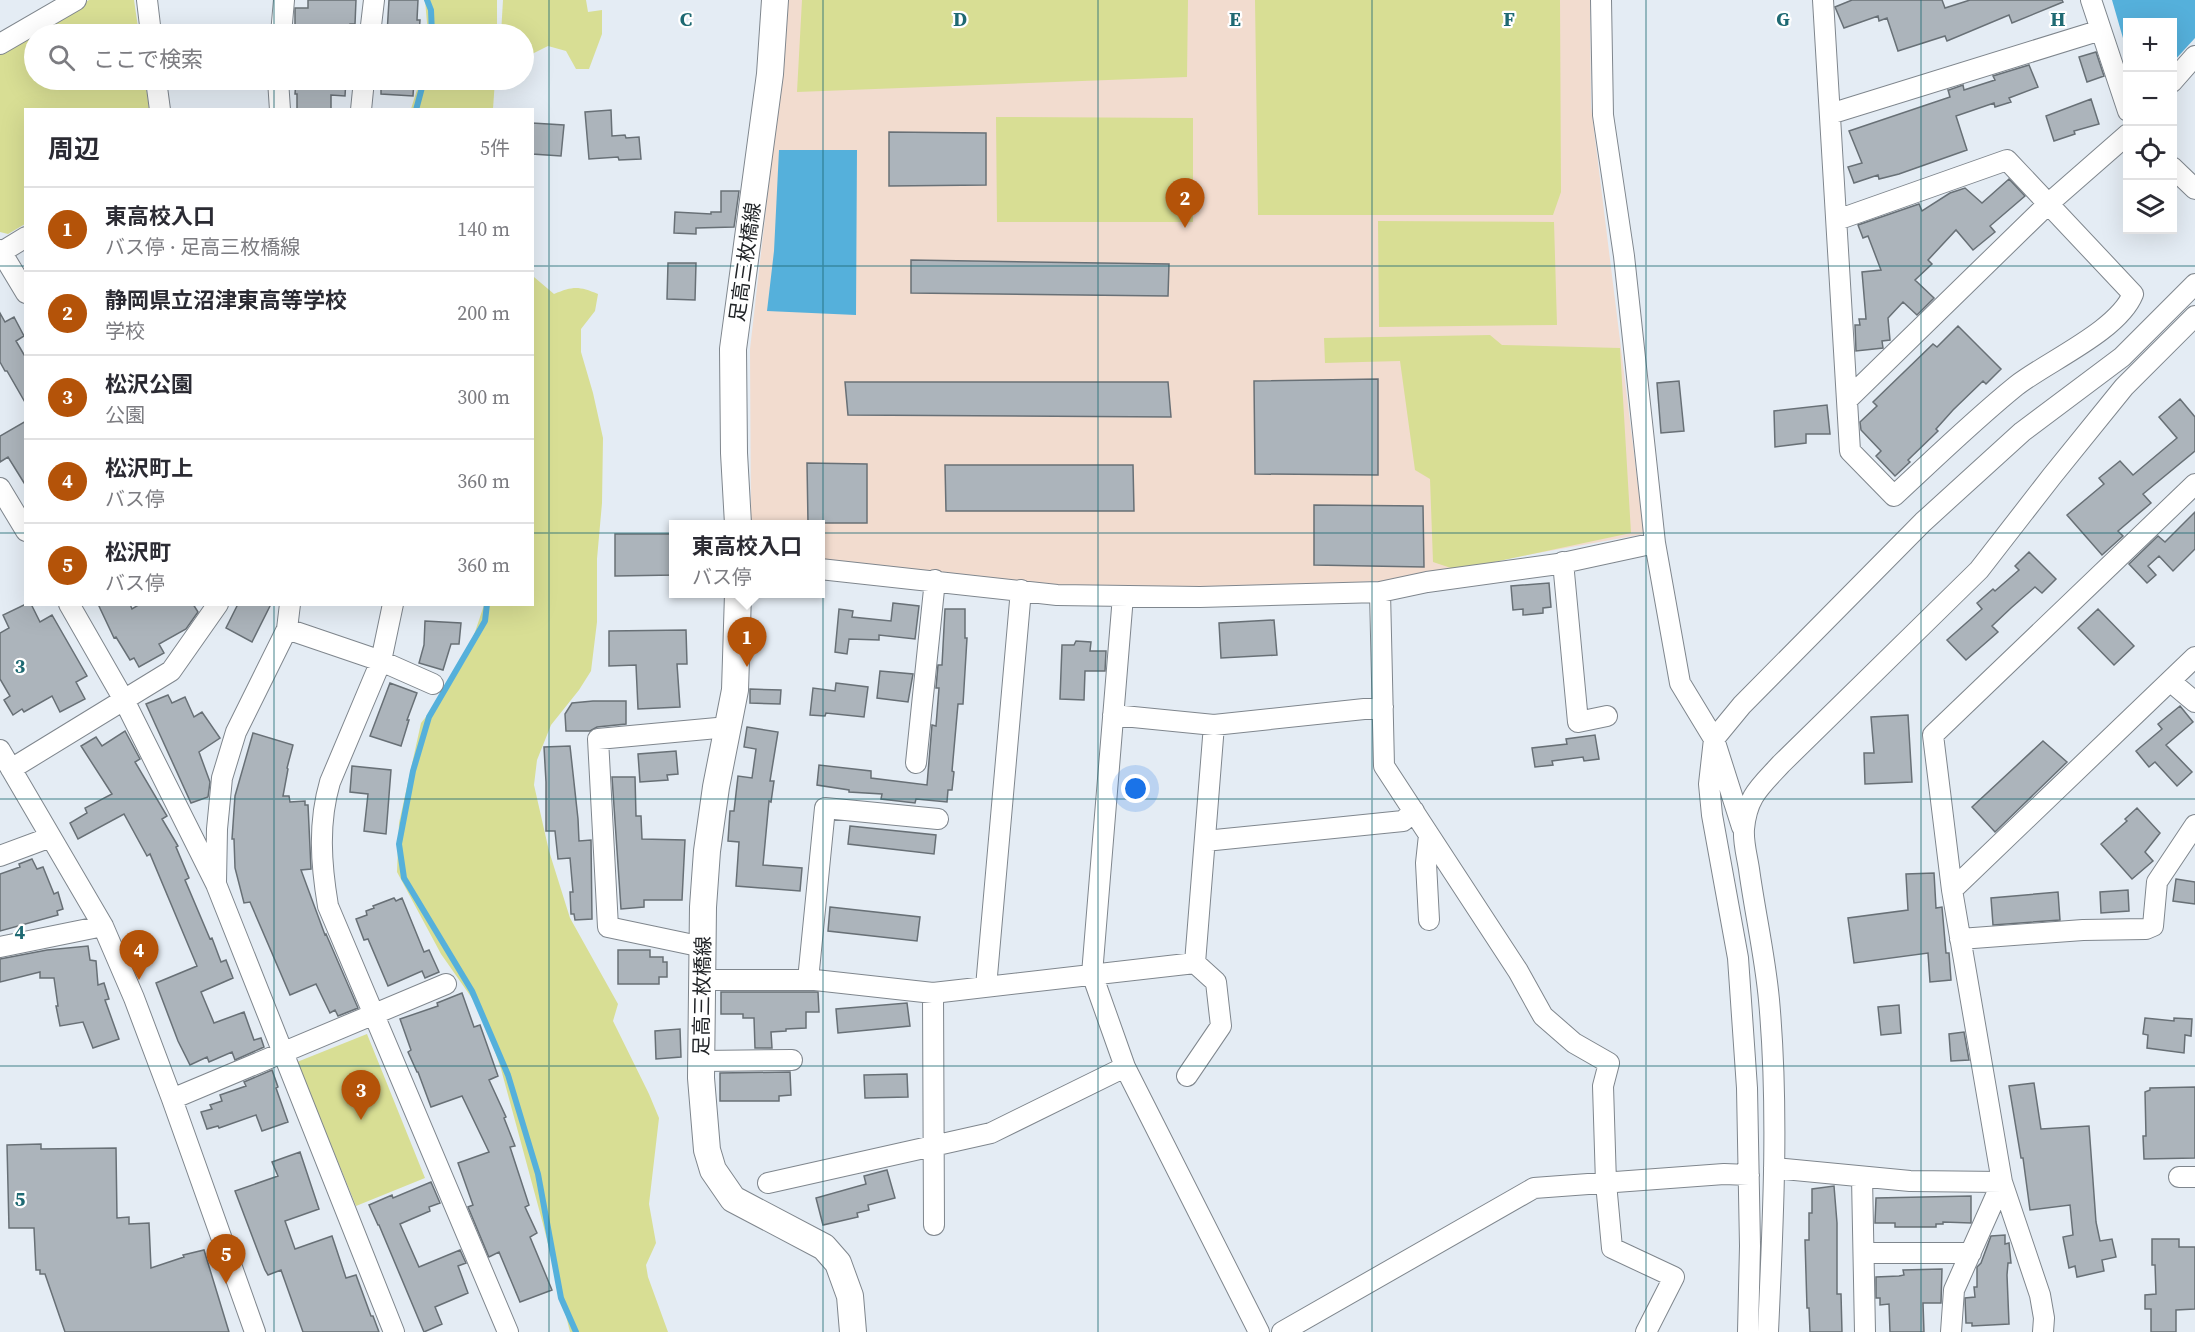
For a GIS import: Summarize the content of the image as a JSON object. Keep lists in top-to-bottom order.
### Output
{
  "streets": {
    "main road": ["足高三枚橋線"]
  },
  "page": {
    "map_buttons": ["+", "−"],
    "search": "ここで検索",
    "heading": ["周辺", "5件"],
    "pins": [
      "2",
      "1",
      "4",
      "3",
      "5"
    ],
    "list": [
      {
        "mark": "1",
        "name": "東高校入口",
        "note": "バス停 · 足高三枚橋線",
        "value": "140 m"
      },
      {
        "mark": "2",
        "name": "静岡県立沼津東高等学校",
        "note": "学校",
        "value": "200 m"
      },
      {
        "mark": "3",
        "name": "松沢公園",
        "note": "公園",
        "value": "300 m"
      },
      {
        "mark": "4",
        "name": "松沢町上",
        "note": "バス停",
        "value": "360 m"
      },
      {
        "mark": "5",
        "name": "松沢町",
        "note": "バス停",
        "value": "360 m"
      }
    ],
    "popup": ["東高校入口", "バス停"]
  },
  "grid": {
    "columns": [
      "C",
      "D",
      "E",
      "F",
      "G",
      "H"
    ],
    "rows": ["3", "4", "5"]
  }
}
